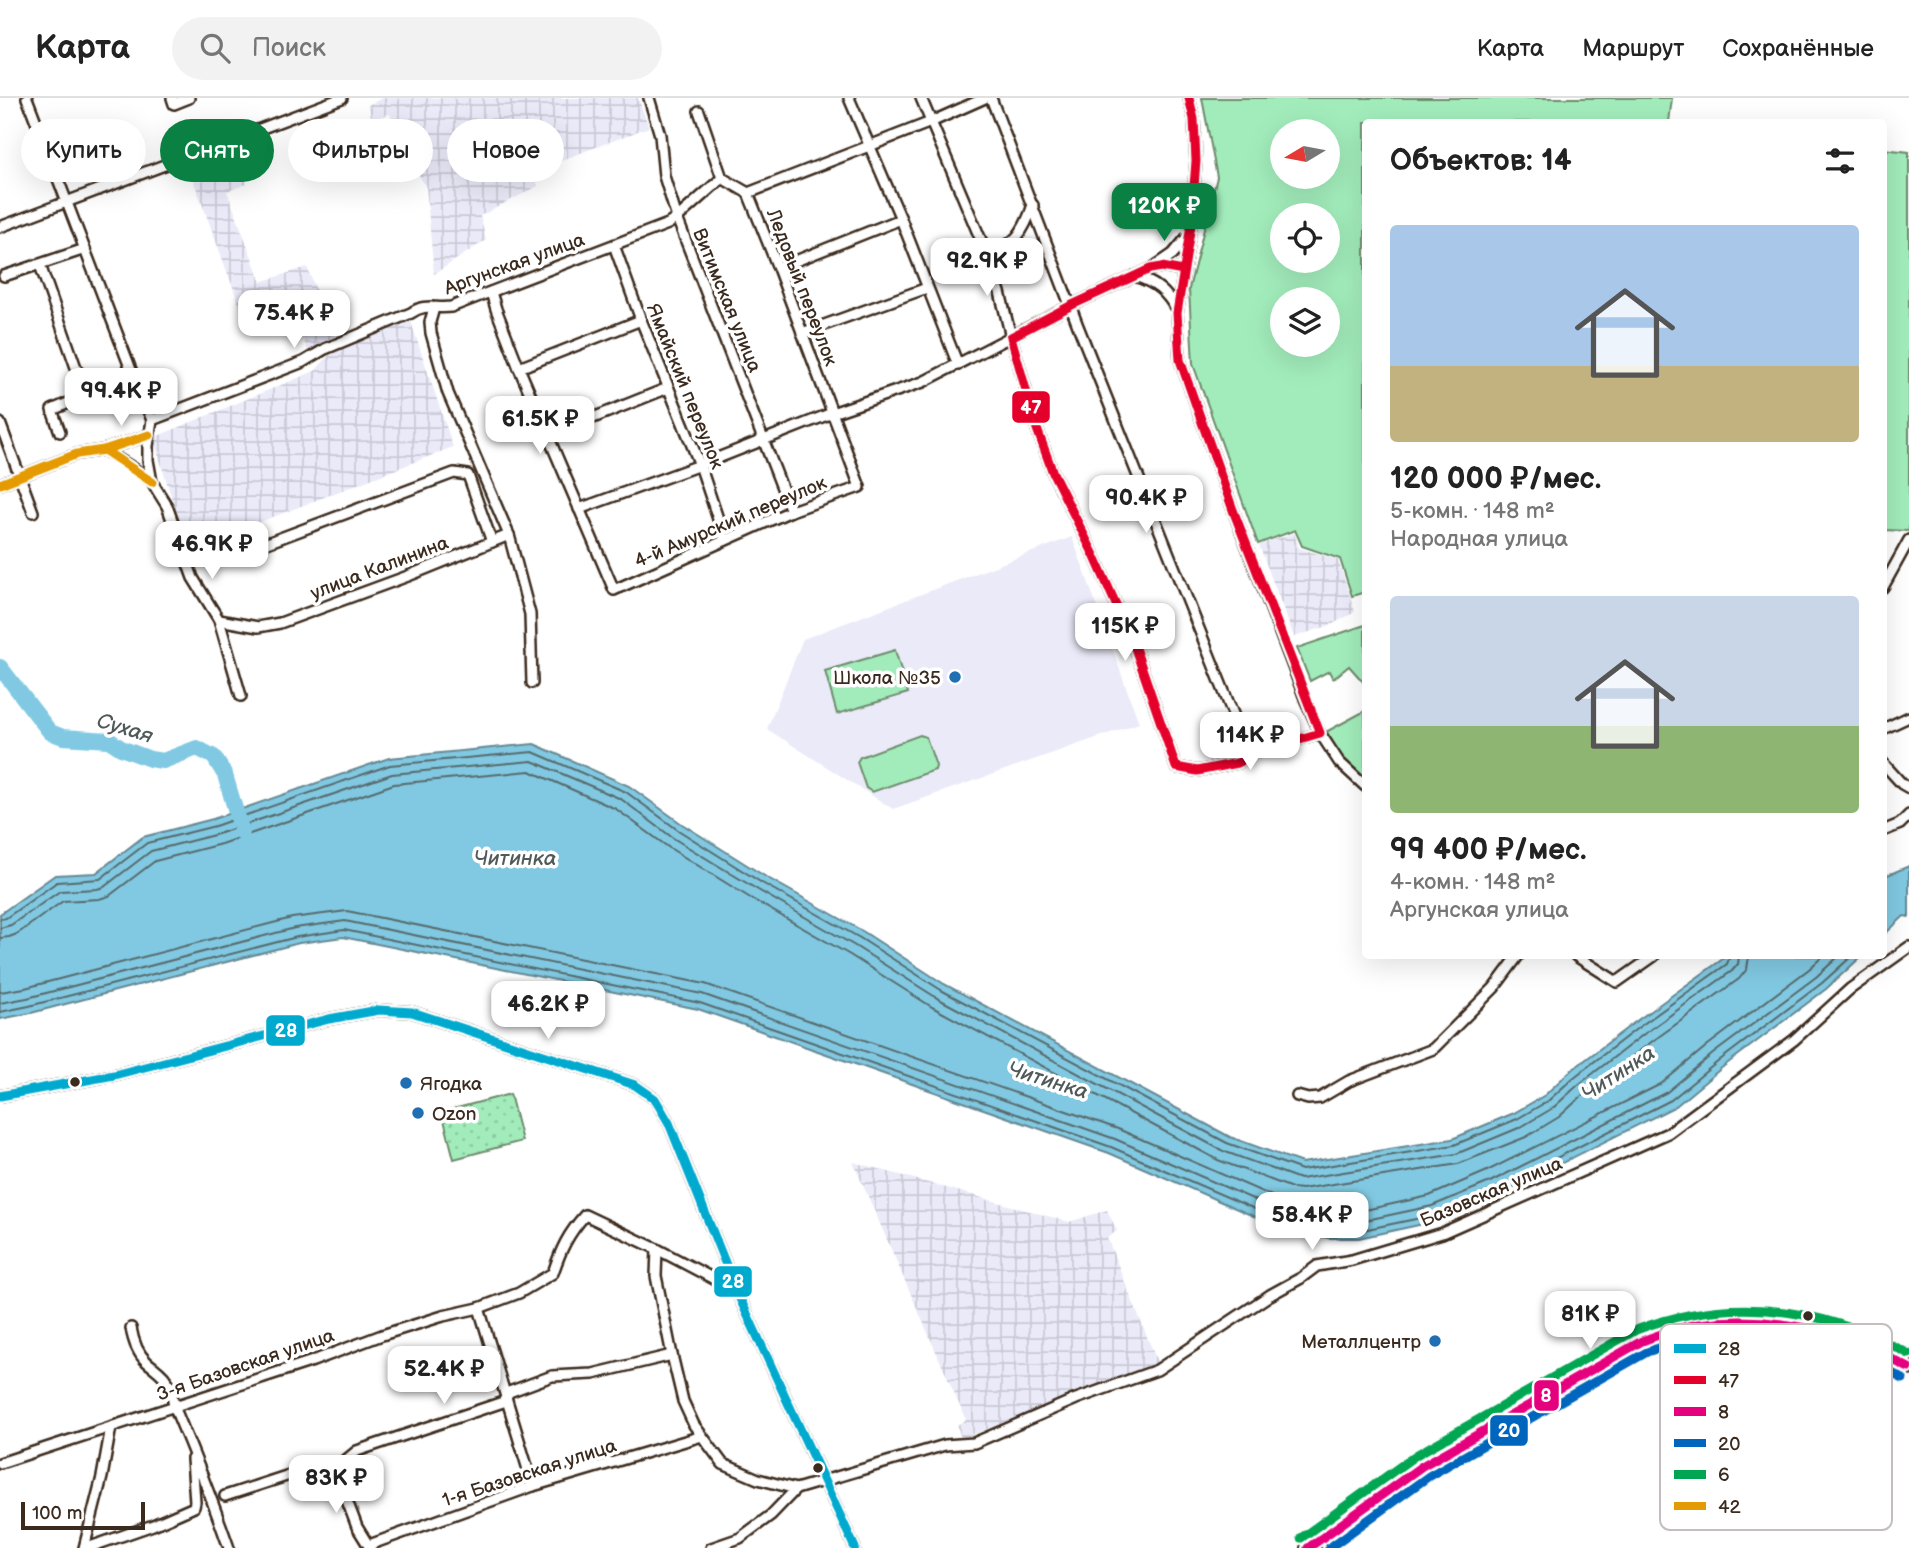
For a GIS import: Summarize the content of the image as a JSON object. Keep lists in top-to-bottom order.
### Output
{
  "streets": {
    "street": [
      "Аргунская улица",
      "Ледовый переулок",
      "Витимская улица",
      "Ямайский переулок",
      "4-й Амурский переулок",
      "улица Калинина",
      "Базовская улица",
      "3-я Базовская улица",
      "1-я Базовская улица"
    ]
  },
  "crossings": [
    ["Аргунская улица", "Ледовый переулок"],
    ["Аргунская улица", "Витимская улица"],
    ["Аргунская улица", "Ямайский переулок"],
    ["Ледовый переулок", "4-й Амурский переулок"],
    ["Витимская улица", "4-й Амурский переулок"],
    ["Ямайский переулок", "4-й Амурский переулок"]
  ],
  "water": ["Сухая", "Читинка"],
  "places": [
    "Школа №35",
    "Ягодка",
    "Ozon",
    "Металлцентр"
  ],
  "lines": [
    "transit line 47",
    "transit line 42",
    "transit line 28",
    "transit line 6",
    "transit line 8",
    "transit line 20"
  ],
  "legend": [
    "28",
    "47",
    "8",
    "20",
    "6",
    "42"
  ],
  "scale_bar": "100 m",
  "north": "left",
  "page": {
    "header": "Карта",
    "search": "Поиск",
    "nav": ["Карта", "Маршрут", "Сохранённые"],
    "chip": [
      "Купить",
      "Снять",
      "Фильтры",
      "Новое"
    ],
    "heading": "Объектов: 14",
    "price": [
      "120K ₽",
      "92.9K ₽",
      "75.4K ₽",
      "99.4K ₽",
      "61.5K ₽",
      "90.4K ₽",
      "46.9K ₽",
      "115K ₽",
      "114K ₽",
      "46.2K ₽",
      "58.4K ₽",
      "81K ₽",
      "52.4K ₽",
      "83K ₽"
    ],
    "list": [
      {
        "name": "120 000 ₽/мес.",
        "note": "5-комн. · 148 m² · Народная улица"
      },
      {
        "name": "99 400 ₽/мес.",
        "note": "4-комн. · 148 m² · Аргунская улица"
      }
    ],
    "scale": "100 m"
  }
}
